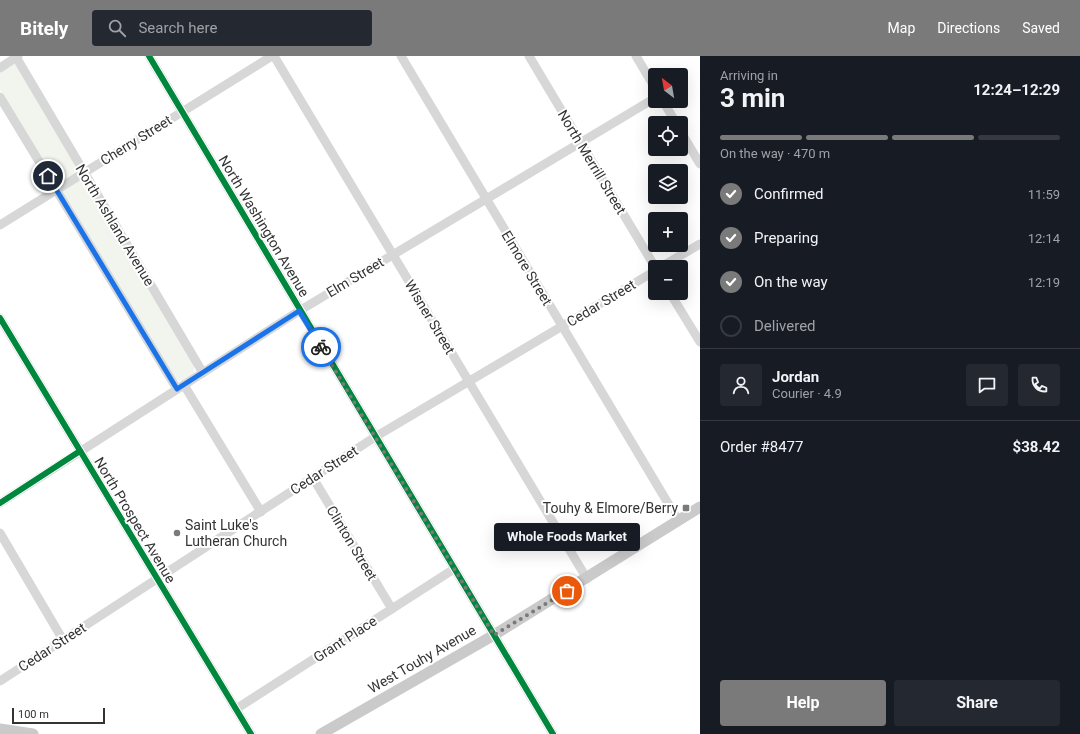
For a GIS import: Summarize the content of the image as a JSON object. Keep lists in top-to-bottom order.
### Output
{
  "streets": {
    "main road": ["West Touhy Avenue"],
    "street": [
      "Cherry Street",
      "North Merrill Street",
      "North Ashland Avenue",
      "North Washington Avenue",
      "Elmore Street",
      "Elm Street",
      "Cedar Street",
      "Wisner Street",
      "North Prospect Avenue",
      "Clinton Street",
      "Grant Place"
    ]
  },
  "crossings": [
    ["Cherry Street", "North Ashland Avenue"],
    ["Cherry Street", "North Washington Avenue"],
    ["Cherry Street", "Wisner Street"],
    ["North Merrill Street", "Elm Street"],
    ["North Ashland Avenue", "Elm Street"],
    ["North Washington Avenue", "Elm Street"],
    ["North Washington Avenue", "Cedar Street"],
    ["North Washington Avenue", "Grant Place"],
    ["North Washington Avenue", "West Touhy Avenue"],
    ["Elmore Street", "Elm Street"],
    ["Elmore Street", "Cedar Street"],
    ["Elmore Street", "West Touhy Avenue"],
    ["Elm Street", "Wisner Street"],
    ["Elm Street", "North Prospect Avenue"],
    ["Cedar Street", "Wisner Street"],
    ["Cedar Street", "North Prospect Avenue"],
    ["Cedar Street", "Clinton Street"],
    ["Wisner Street", "West Touhy Avenue"],
    ["North Prospect Avenue", "Grant Place"],
    ["Clinton Street", "Grant Place"]
  ],
  "places": {
    "transit": ["Touhy & Elmore/Berry"],
    "other": ["Saint Luke's Lutheran Church", "Whole Foods Market"]
  },
  "scale_bar": "100 m",
  "north": "top left",
  "page": {
    "header": "Bitely",
    "search": "Search here",
    "nav": ["Map", "Directions", "Saved"],
    "heading": ["3 min", "Arriving in", "12:24–12:29"],
    "panel": [
      "Jordan",
      "Courier · 4.9",
      "Order #8477",
      "$38.42"
    ],
    "map_buttons": ["+", "−"],
    "bar": "On the way · 470 m",
    "list": [
      ["Confirmed", "11:59"],
      ["Preparing", "12:14"],
      ["On the way", "12:19"],
      "Delivered"
    ],
    "bubble": "Whole Foods Market",
    "buttons": ["Help", "Share"],
    "scale": "100 m"
  }
}
